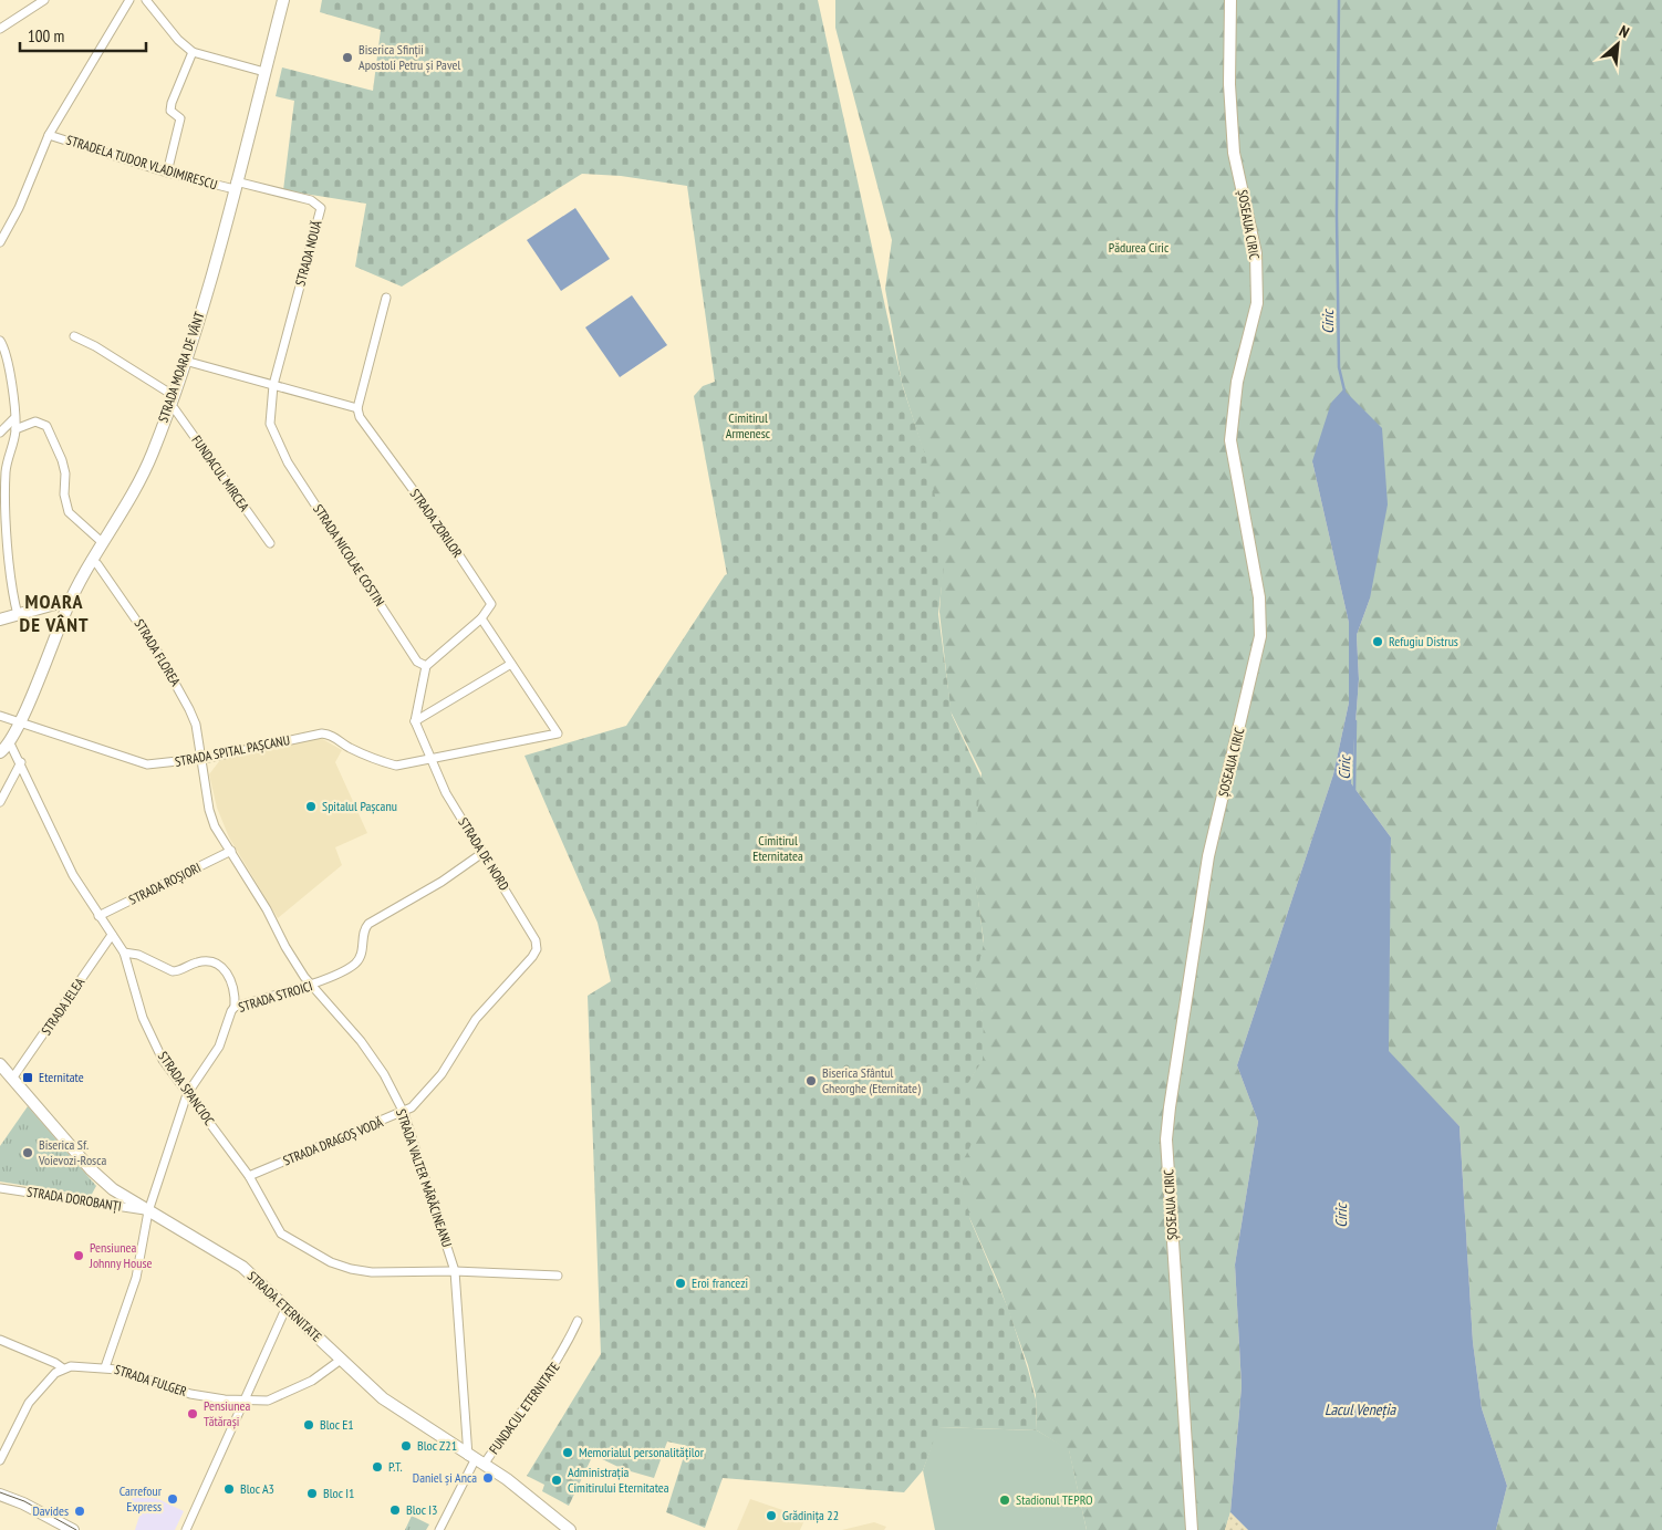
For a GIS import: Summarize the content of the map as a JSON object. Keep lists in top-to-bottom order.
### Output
{
  "streets": {
    "street": [
      "STRADELA TUDOR VLADIMIRESCU",
      "ȘOSEAUA CIRIC",
      "STRADA NOUĂ",
      "STRADA MOARA DE VÂNT",
      "FUNDACUL MIRCEA",
      "STRADA ZORILOR",
      "STRADA NICOLAE COSTIN",
      "STRADA FLOREA",
      "STRADA SPITAL PAȘCANU",
      "STRADA DE NORD",
      "STRADA ROȘIORI",
      "STRADA STROICI",
      "STRADA JELEA",
      "STRADA SPANCIOC",
      "STRADA DRAGOȘ VODĂ",
      "STRADA VALTER MĂRĂCINEANU",
      "STRADA DOROBANȚI",
      "STRADA ETERNITATE",
      "STRADA FULGER",
      "FUNDACUL ETERNITATE"
    ]
  },
  "crossings": [
    ["STRADELA TUDOR VLADIMIRESCU", "STRADA NOUĂ"],
    ["STRADELA TUDOR VLADIMIRESCU", "STRADA MOARA DE VÂNT"],
    ["STRADA NOUĂ", "STRADA MOARA DE VÂNT"],
    ["STRADA NOUĂ", "STRADA NICOLAE COSTIN"],
    ["STRADA MOARA DE VÂNT", "FUNDACUL MIRCEA"],
    ["STRADA MOARA DE VÂNT", "STRADA FLOREA"],
    ["STRADA MOARA DE VÂNT", "STRADA SPITAL PAȘCANU"],
    ["STRADA MOARA DE VÂNT", "STRADA SPANCIOC"],
    ["STRADA FLOREA", "STRADA SPITAL PAȘCANU"],
    ["STRADA FLOREA", "STRADA VALTER MĂRĂCINEANU"],
    ["STRADA SPITAL PAȘCANU", "STRADA DE NORD"],
    ["STRADA SPITAL PAȘCANU", "STRADA VALTER MĂRĂCINEANU"],
    ["STRADA DE NORD", "STRADA STROICI"],
    ["STRADA DE NORD", "STRADA DRAGOȘ VODĂ"],
    ["STRADA ROȘIORI", "STRADA SPANCIOC"],
    ["STRADA ROȘIORI", "STRADA VALTER MĂRĂCINEANU"],
    ["STRADA STROICI", "STRADA SPANCIOC"],
    ["STRADA STROICI", "STRADA VALTER MĂRĂCINEANU"],
    ["STRADA STROICI", "STRADA DOROBANȚI"],
    ["STRADA STROICI", "STRADA ETERNITATE"],
    ["STRADA STROICI", "STRADA FULGER"],
    ["STRADA JELEA", "STRADA SPANCIOC"],
    ["STRADA JELEA", "STRADA ETERNITATE"],
    ["STRADA SPANCIOC", "STRADA DRAGOȘ VODĂ"],
    ["STRADA SPANCIOC", "STRADA VALTER MĂRĂCINEANU"],
    ["STRADA DRAGOȘ VODĂ", "STRADA VALTER MĂRĂCINEANU"],
    ["STRADA VALTER MĂRĂCINEANU", "STRADA ETERNITATE"],
    ["STRADA VALTER MĂRĂCINEANU", "FUNDACUL ETERNITATE"],
    ["STRADA DOROBANȚI", "STRADA ETERNITATE"],
    ["STRADA ETERNITATE", "STRADA FULGER"],
    ["STRADA ETERNITATE", "FUNDACUL ETERNITATE"]
  ],
  "districts": ["MOARA DE VÂNT"],
  "water": ["Ciric", "Lacul Veneția"],
  "parks": ["Pădurea Ciric", "Cimitirul Armenesc", "Cimitirul Eternitatea"],
  "places": {
    "other": [
      "Biserica Sfinții Apostoli Petru și Pavel",
      "Refugiu Distrus",
      "Spitalul Pașcanu",
      "Biserica Sfântul Gheorghe (Eternitate)",
      "Biserica Sf. Voievozi-Rosca",
      "Pensiunea Johnny House",
      "Eroi francezi",
      "Pensiunea Tătărași",
      "Bloc E1",
      "Bloc Z21",
      "Memorialul personalităților",
      "P.T.",
      "Daniel și Anca",
      "Administrația Cimitirului Eternitatea",
      "Bloc A3",
      "Bloc I1",
      "Carrefour Express",
      "Stadionul TEPRO",
      "Bloc I3",
      "Davides",
      "Grădinița 22"
    ],
    "transit": ["Eternitate"]
  },
  "scale_bar": "100 m",
  "north": "top right"
}
